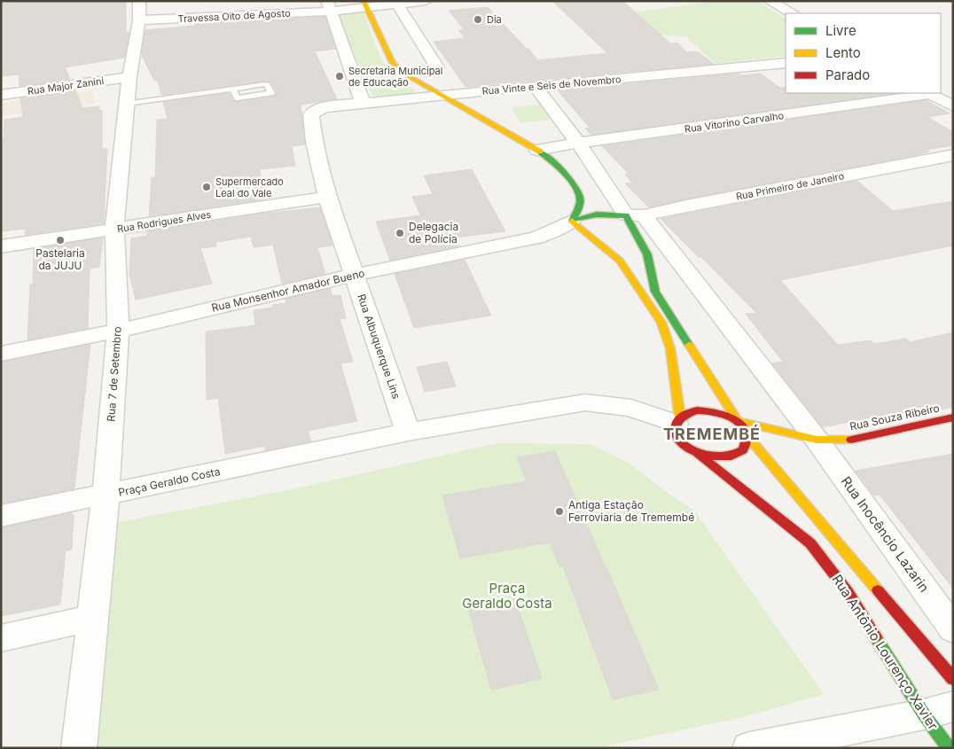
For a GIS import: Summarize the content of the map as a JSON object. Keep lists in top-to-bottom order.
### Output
{
  "streets": {
    "main road": ["Rua Souza Ribeiro", "Rua Antônio Lourenço Xavier"],
    "street": [
      "Travessa Oito de Agosto",
      "Rua Vinte e Seis de Novembro",
      "Rua Major Zanini",
      "Rua Vitorino Carvalho",
      "Rua Primeiro de Janeiro",
      "Rua Rodrigues Alves",
      "Rua Monsenhor Amador Bueno",
      "Rua Albuquerque Lins",
      "Rua 7 de Setembro",
      "Praça Geraldo Costa",
      "Rua Inocêncio Lazarin"
    ]
  },
  "crossings": [
    ["Travessa Oito de Agosto", "Rua 7 de Setembro"],
    ["Rua Vinte e Seis de Novembro", "Rua Albuquerque Lins"],
    ["Rua Major Zanini", "Rua 7 de Setembro"],
    ["Rua Primeiro de Janeiro", "Rua Inocêncio Lazarin"],
    ["Rua Rodrigues Alves", "Rua Albuquerque Lins"],
    ["Rua Rodrigues Alves", "Rua 7 de Setembro"],
    ["Rua Monsenhor Amador Bueno", "Rua Albuquerque Lins"],
    ["Rua Monsenhor Amador Bueno", "Rua 7 de Setembro"],
    ["Rua Albuquerque Lins", "Praça Geraldo Costa"],
    ["Rua 7 de Setembro", "Praça Geraldo Costa"],
    ["Rua Souza Ribeiro", "Praça Geraldo Costa"],
    ["Rua Souza Ribeiro", "Rua Inocêncio Lazarin"],
    ["Rua Souza Ribeiro", "Rua Antônio Lourenço Xavier"],
    ["Praça Geraldo Costa", "Rua Antônio Lourenço Xavier"]
  ],
  "districts": ["TREMEMBÉ"],
  "parks": ["Praça Geraldo Costa"],
  "places": [
    "Dia",
    "Secretaria Municipal de Educação",
    "Supermercado Leal do Vale",
    "Delegacia de Polícia",
    "Pastelaria da JUJU",
    "Antiga Estação Ferroviaria de Tremembé"
  ],
  "legend": ["Livre", "Lento", "Parado"]
}
